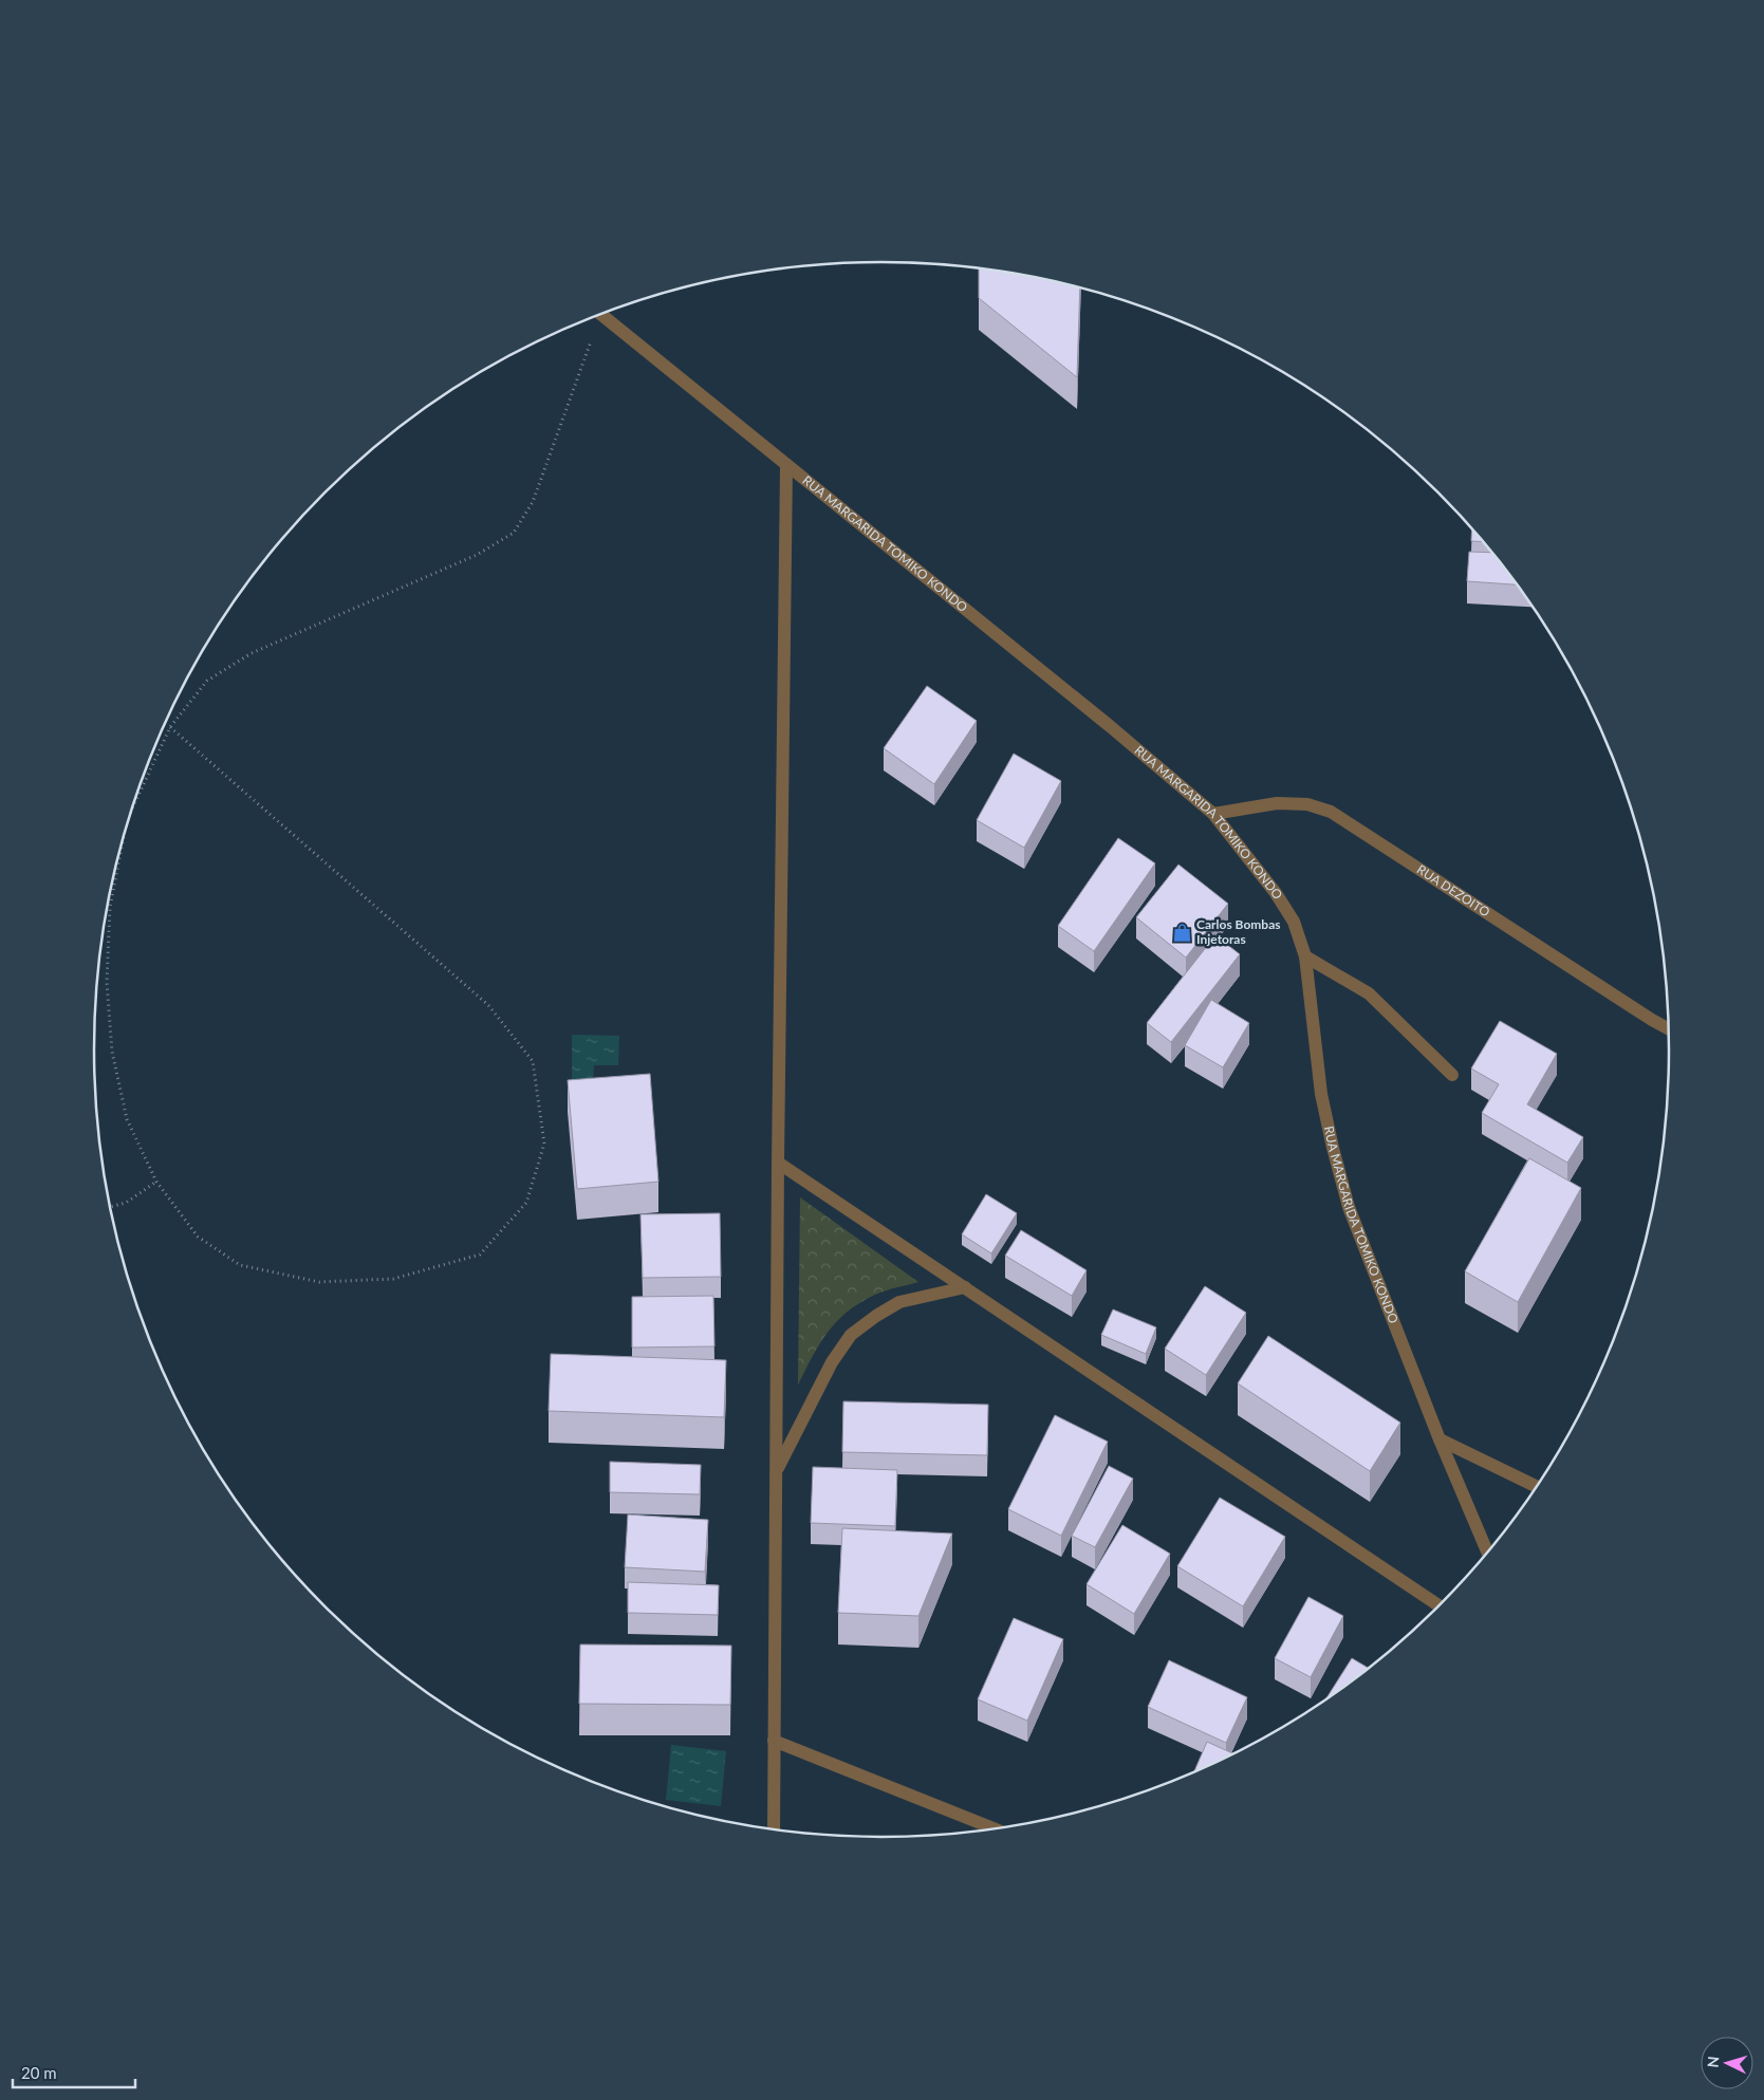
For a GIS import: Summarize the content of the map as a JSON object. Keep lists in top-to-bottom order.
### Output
{
  "streets": {
    "street": ["RUA MARGARIDA TOMIKO KONDO", "RUA DEZOITO"]
  },
  "crossings": [
    ["RUA MARGARIDA TOMIKO KONDO", "RUA DEZOITO"]
  ],
  "places": {
    "shop": ["Carlos Bombas Injetoras"]
  },
  "scale_bar": "20 m",
  "north": "left"
}
